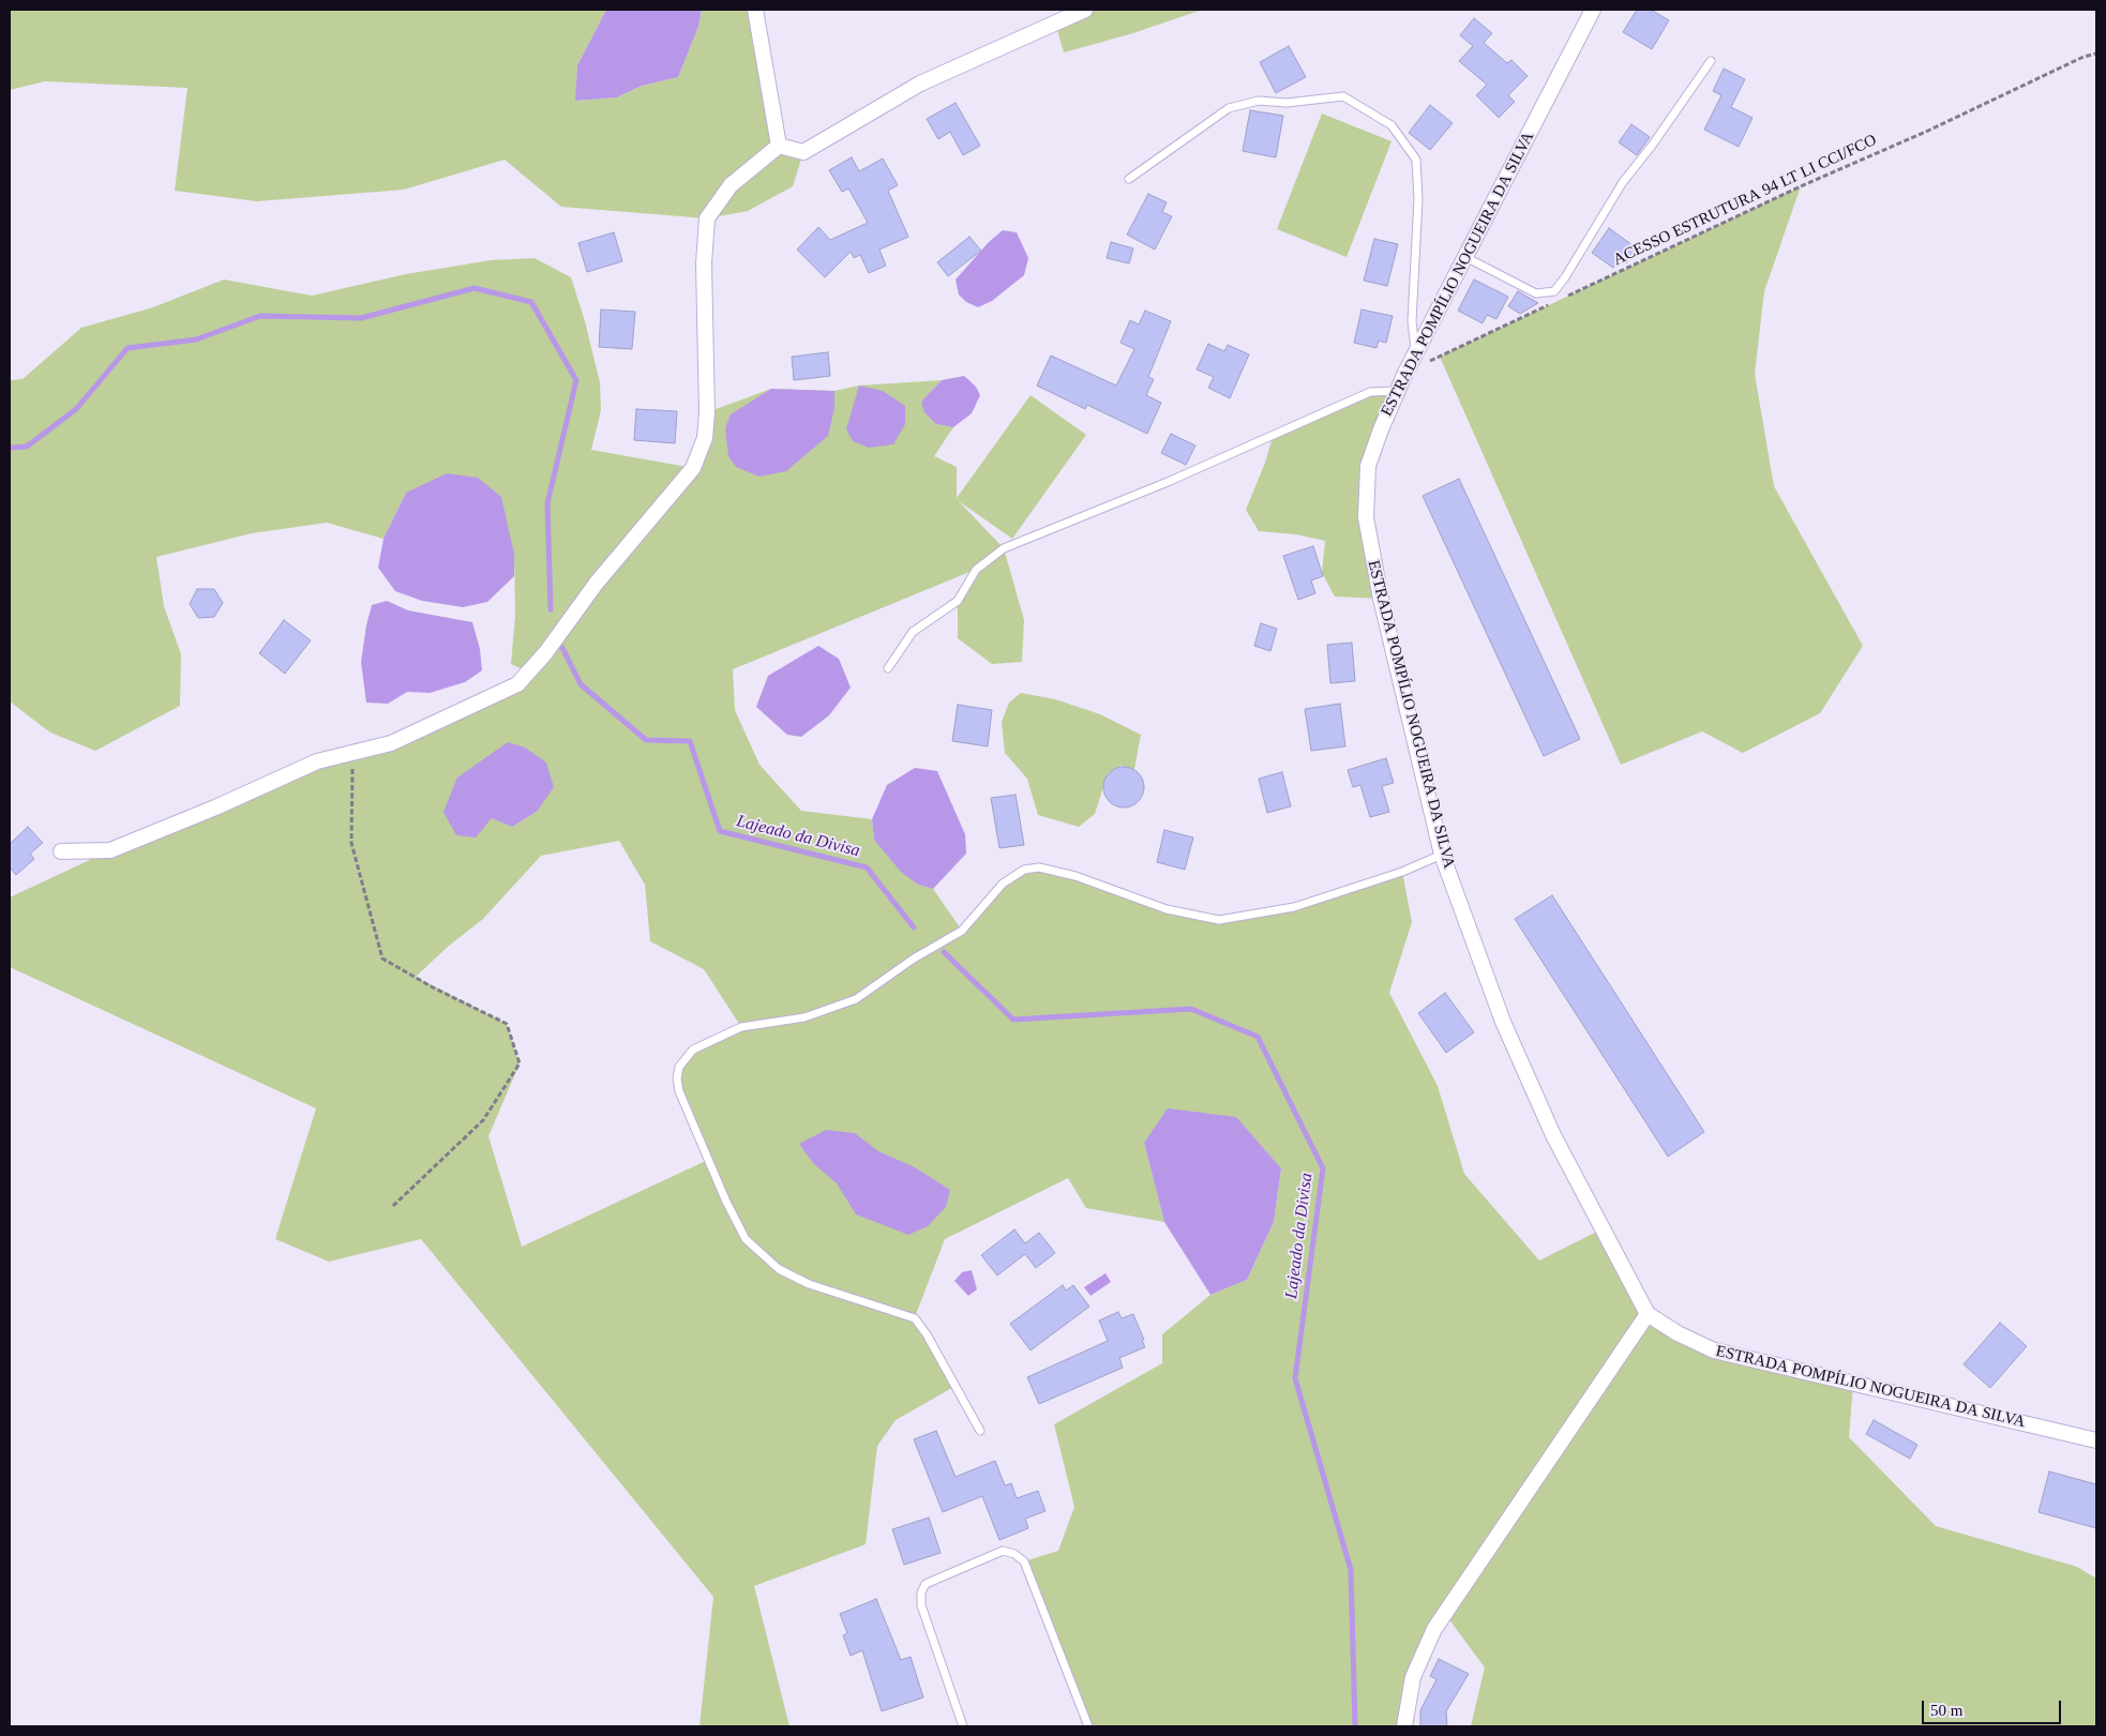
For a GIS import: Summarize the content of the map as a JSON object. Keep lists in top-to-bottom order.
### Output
{
  "streets": {
    "street": ["ESTRADA POMPÍLIO NOGUEIRA DA SILVA"],
    "path": ["ACESSO ESTRUTURA 94 LT LI CCI/FCO"]
  },
  "water": ["Lajeado da Divisa"],
  "scale_bar": "50 m"
}
